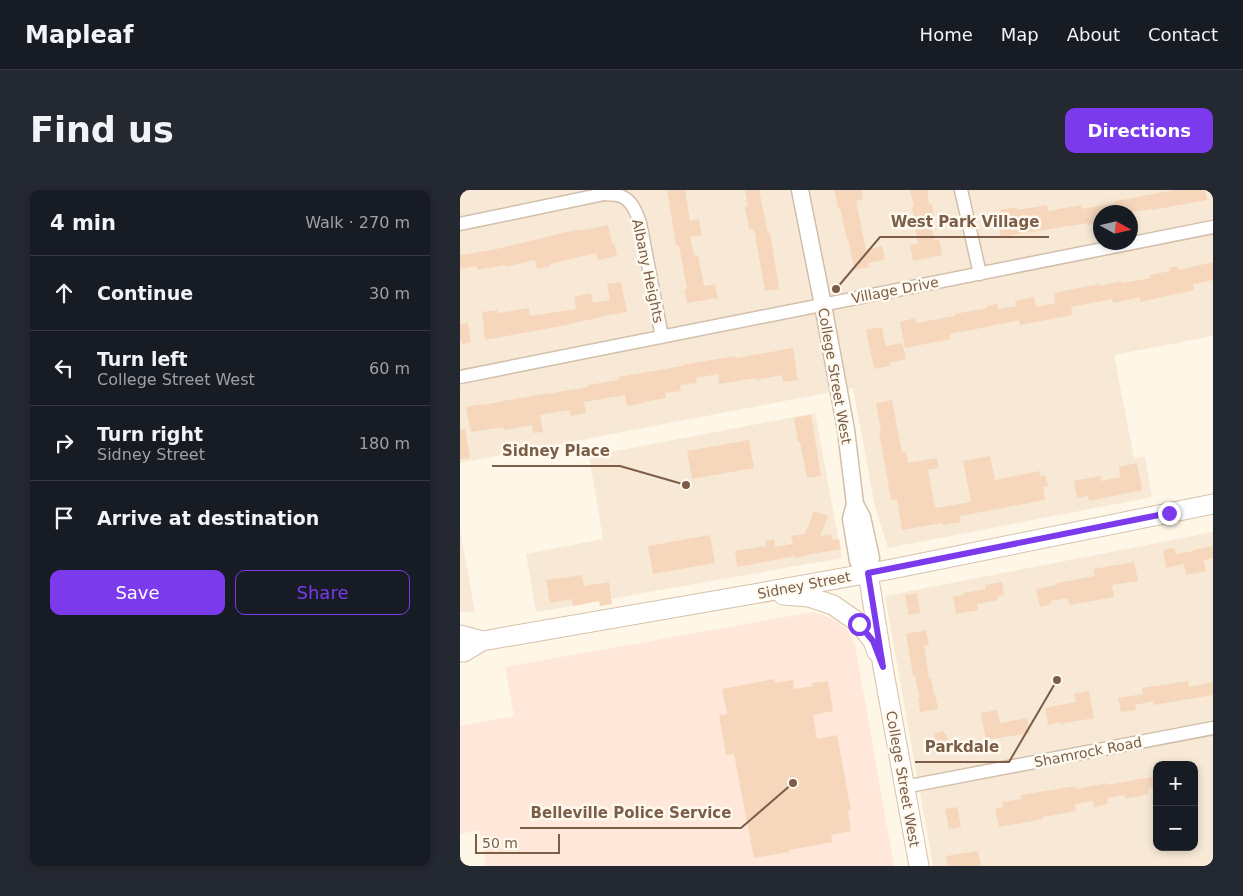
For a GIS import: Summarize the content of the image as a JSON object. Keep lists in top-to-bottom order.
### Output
{
  "streets": {
    "main road": ["College Street West", "Sidney Street"],
    "street": ["Albany Heights", "Village Drive", "Shamrock Road"]
  },
  "crossings": [
    ["Albany Heights", "Village Drive"],
    ["Village Drive", "College Street West"],
    ["College Street West", "Sidney Street"],
    ["College Street West", "Shamrock Road"]
  ],
  "places": [
    "West Park Village",
    "Sidney Place",
    "Parkdale",
    "Belleville Police Service"
  ],
  "scale_bar": "50 m",
  "north": "right",
  "page": {
    "header": "Mapleaf",
    "nav": [
      "Home",
      "Map",
      "About",
      "Contact"
    ],
    "buttons": [
      "Directions",
      ["Save", "Share"]
    ],
    "title": "Find us",
    "heading": ["4 min", "Walk · 270 m"],
    "list": [
      ["Continue", "30 m"],
      ["Turn left", "College Street West", "60 m"],
      ["Turn right", "Sidney Street", "180 m"],
      "Arrive at destination"
    ],
    "map_buttons": ["+", "−"],
    "scale": "50 m"
  }
}
